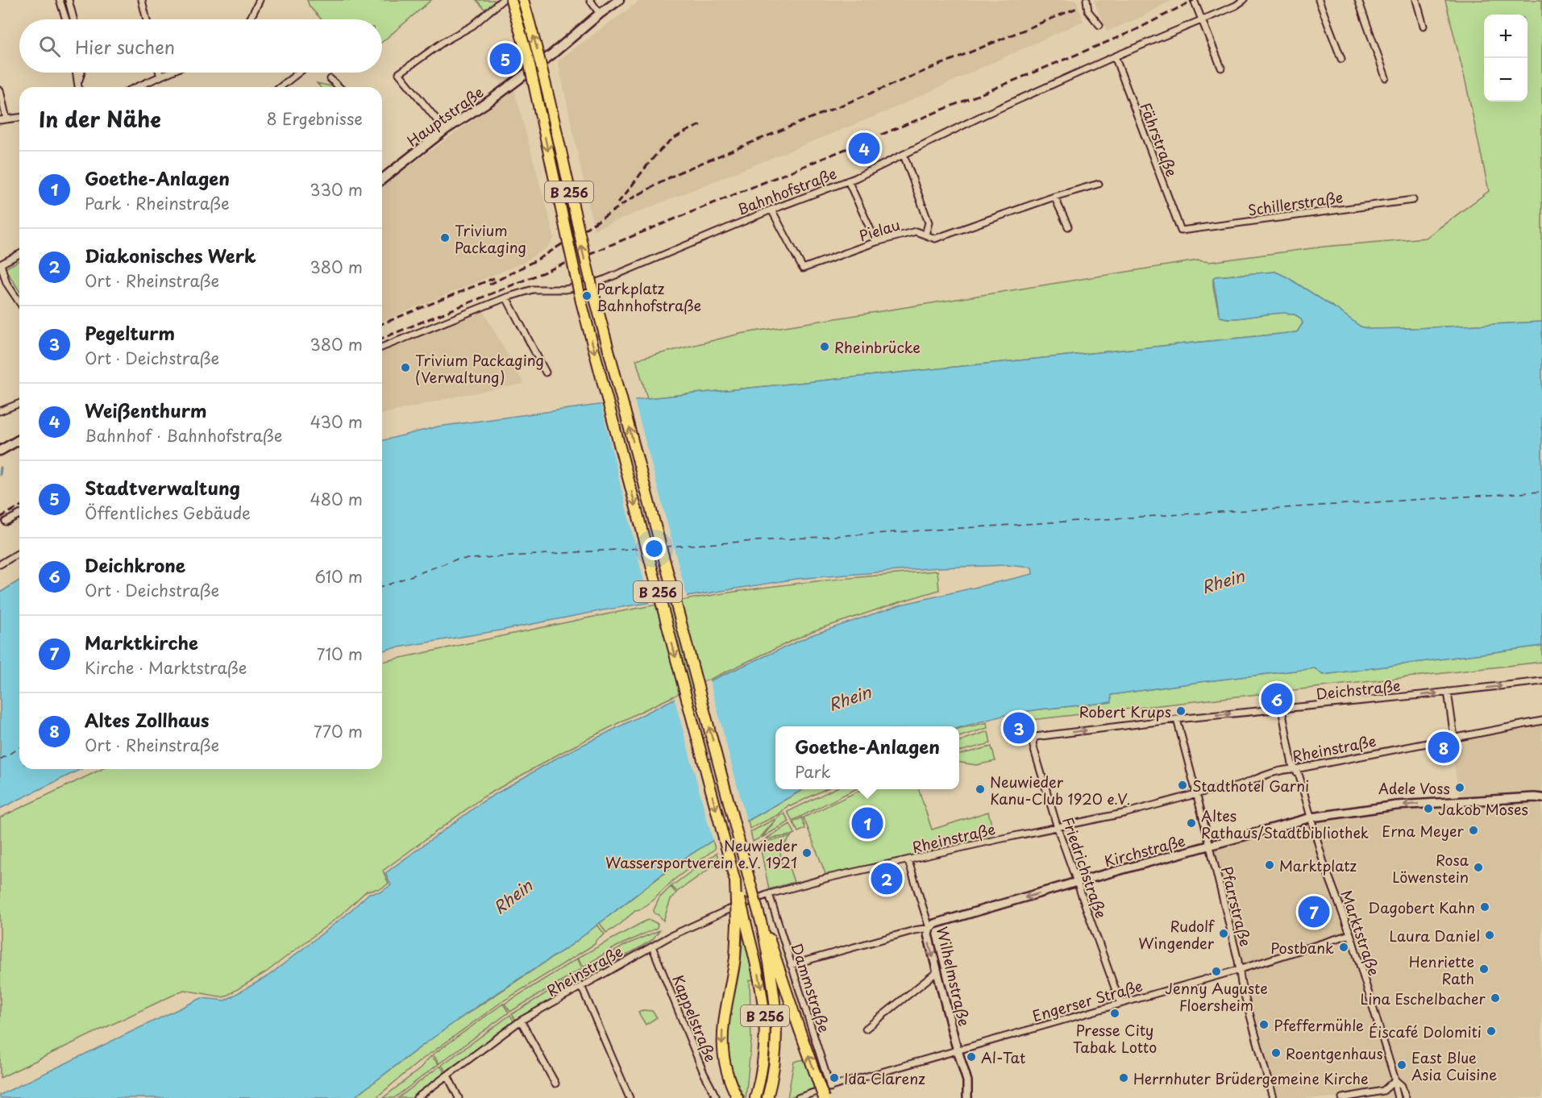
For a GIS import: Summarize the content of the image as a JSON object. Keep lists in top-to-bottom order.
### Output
{
  "streets": {
    "highway": ["B 256"],
    "main road": ["Hauptstraße"],
    "street": [
      "Fährstraße",
      "Bahnhofstraße",
      "Schillerstraße",
      "Pielau",
      "Deichstraße",
      "Rheinstraße",
      "Kirchstraße",
      "Friedrichstraße",
      "Pfarrstraße",
      "Marktstraße",
      "Wilhelmstraße",
      "Dammstraße",
      "Engerser Straße",
      "Kappelstraße"
    ]
  },
  "crossings": [
    ["Fährstraße", "Bahnhofstraße"],
    ["Fährstraße", "Schillerstraße"],
    ["Bahnhofstraße", "Pielau"],
    ["Deichstraße", "Friedrichstraße"],
    ["Deichstraße", "Pfarrstraße"],
    ["Deichstraße", "Marktstraße"],
    ["Rheinstraße", "Friedrichstraße"],
    ["Rheinstraße", "Pfarrstraße"],
    ["Rheinstraße", "Marktstraße"],
    ["Rheinstraße", "Wilhelmstraße"],
    ["Rheinstraße", "Dammstraße"],
    ["Rheinstraße", "Kappelstraße"],
    ["Kirchstraße", "Friedrichstraße"],
    ["Kirchstraße", "Pfarrstraße"],
    ["Kirchstraße", "Marktstraße"],
    ["Kirchstraße", "Wilhelmstraße"],
    ["Kirchstraße", "Dammstraße"],
    ["Friedrichstraße", "Engerser Straße"],
    ["Pfarrstraße", "Engerser Straße"],
    ["Marktstraße", "Engerser Straße"],
    ["Wilhelmstraße", "Engerser Straße"],
    ["Dammstraße", "Engerser Straße"]
  ],
  "one_way": ["Deichstraße", "Kirchstraße"],
  "water": ["Rhein"],
  "places": [
    "Trivium Packaging",
    "Parkplatz Bahnhofstraße",
    "Rheinbrücke",
    "Trivium Packaging (Verwaltung)",
    "Robert Krups",
    "Stadthotel Garni",
    "Adele Voss",
    "Neuwieder Kanu-Club 1920 e.V.",
    "Jakob Moses",
    "Altes Rathaus/Stadtbibliothek",
    "Erna Meyer",
    "Neuwieder Wassersportverein e.V. 1921",
    "Marktplatz",
    "Rosa Löwenstein",
    "Dagobert Kahn",
    "Rudolf Wingender",
    "Laura Daniel",
    "Postbank",
    "Henriette Rath",
    "Jenny Auguste Floersheim",
    "Lina Eschelbacher",
    "Presse City Tabak Lotto",
    "Pfeffermühle",
    "Éiscafé Dolomiti",
    "Roentgenhaus",
    "Al-Tat",
    "East Blue Asia Cuisine",
    "Ida Clarenz",
    "Herrnhuter Brüdergemeine Kirche"
  ],
  "page": {
    "map_buttons": ["+", "−"],
    "search": "Hier suchen",
    "pins": [
      "5",
      "4",
      "6",
      "3",
      "8",
      "1",
      "2",
      "7"
    ],
    "heading": ["In der Nähe", "8 Ergebnisse"],
    "list": [
      {
        "mark": "1",
        "name": "Goethe-Anlagen",
        "note": "Park · Rheinstraße",
        "value": "330 m"
      },
      {
        "mark": "2",
        "name": "Diakonisches Werk",
        "note": "Ort · Rheinstraße",
        "value": "380 m"
      },
      {
        "mark": "3",
        "name": "Pegelturm",
        "note": "Ort · Deichstraße",
        "value": "380 m"
      },
      {
        "mark": "4",
        "name": "Weißenthurm",
        "note": "Bahnhof · Bahnhofstraße",
        "value": "430 m"
      },
      {
        "mark": "5",
        "name": "Stadtverwaltung",
        "note": "Öffentliches Gebäude",
        "value": "480 m"
      },
      {
        "mark": "6",
        "name": "Deichkrone",
        "note": "Ort · Deichstraße",
        "value": "610 m"
      },
      {
        "mark": "7",
        "name": "Marktkirche",
        "note": "Kirche · Marktstraße",
        "value": "710 m"
      },
      {
        "mark": "8",
        "name": "Altes Zollhaus",
        "note": "Ort · Rheinstraße",
        "value": "770 m"
      }
    ],
    "popup": ["Goethe-Anlagen", "Park"]
  }
}
